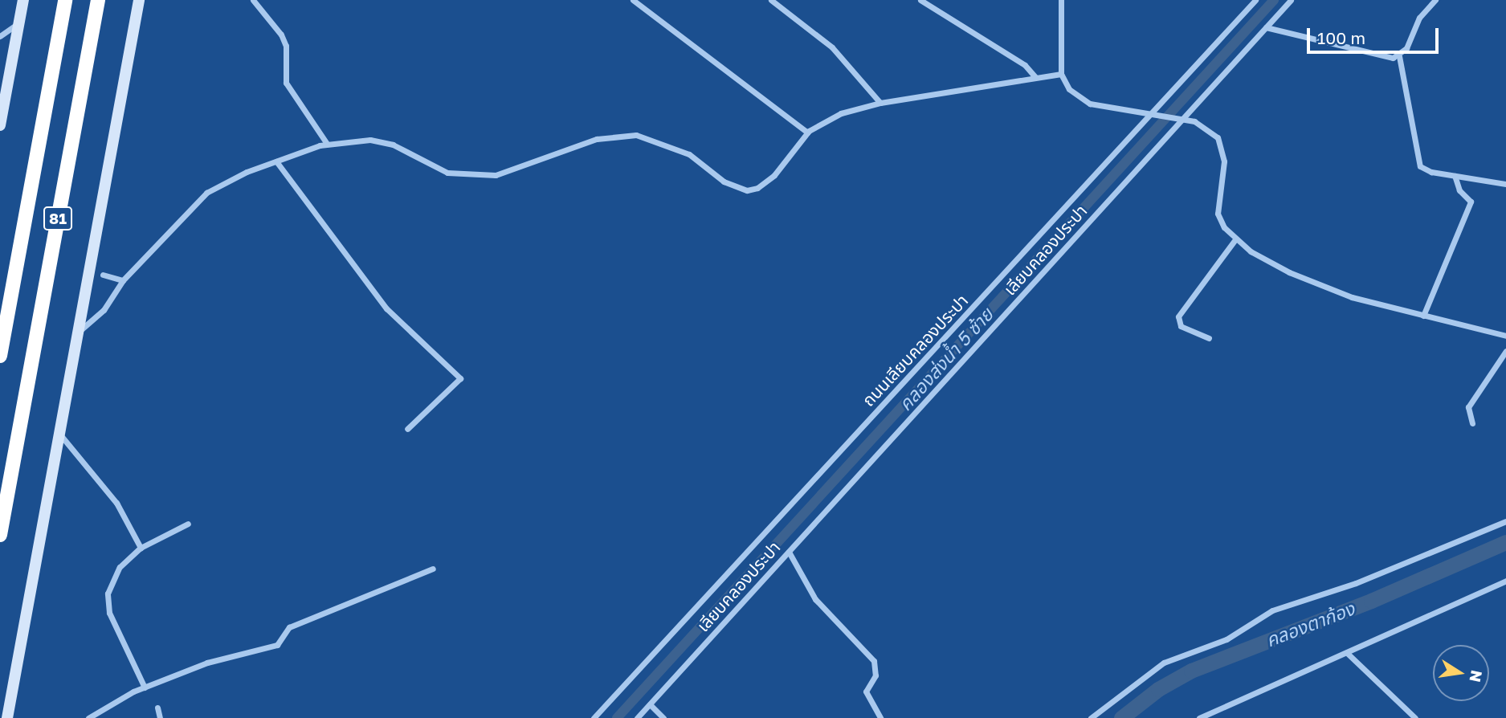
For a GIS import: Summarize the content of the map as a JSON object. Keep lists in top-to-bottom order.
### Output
{
  "streets": {
    "highway": ["81"],
    "street": ["เลียบคลองประปา", "ถนนเลียบคลองประปา"]
  },
  "water": ["คลองส่งน้ำ 5 ซ้าย", "คลองตาก้อง"],
  "scale_bar": "100 m",
  "north": "right"
}
